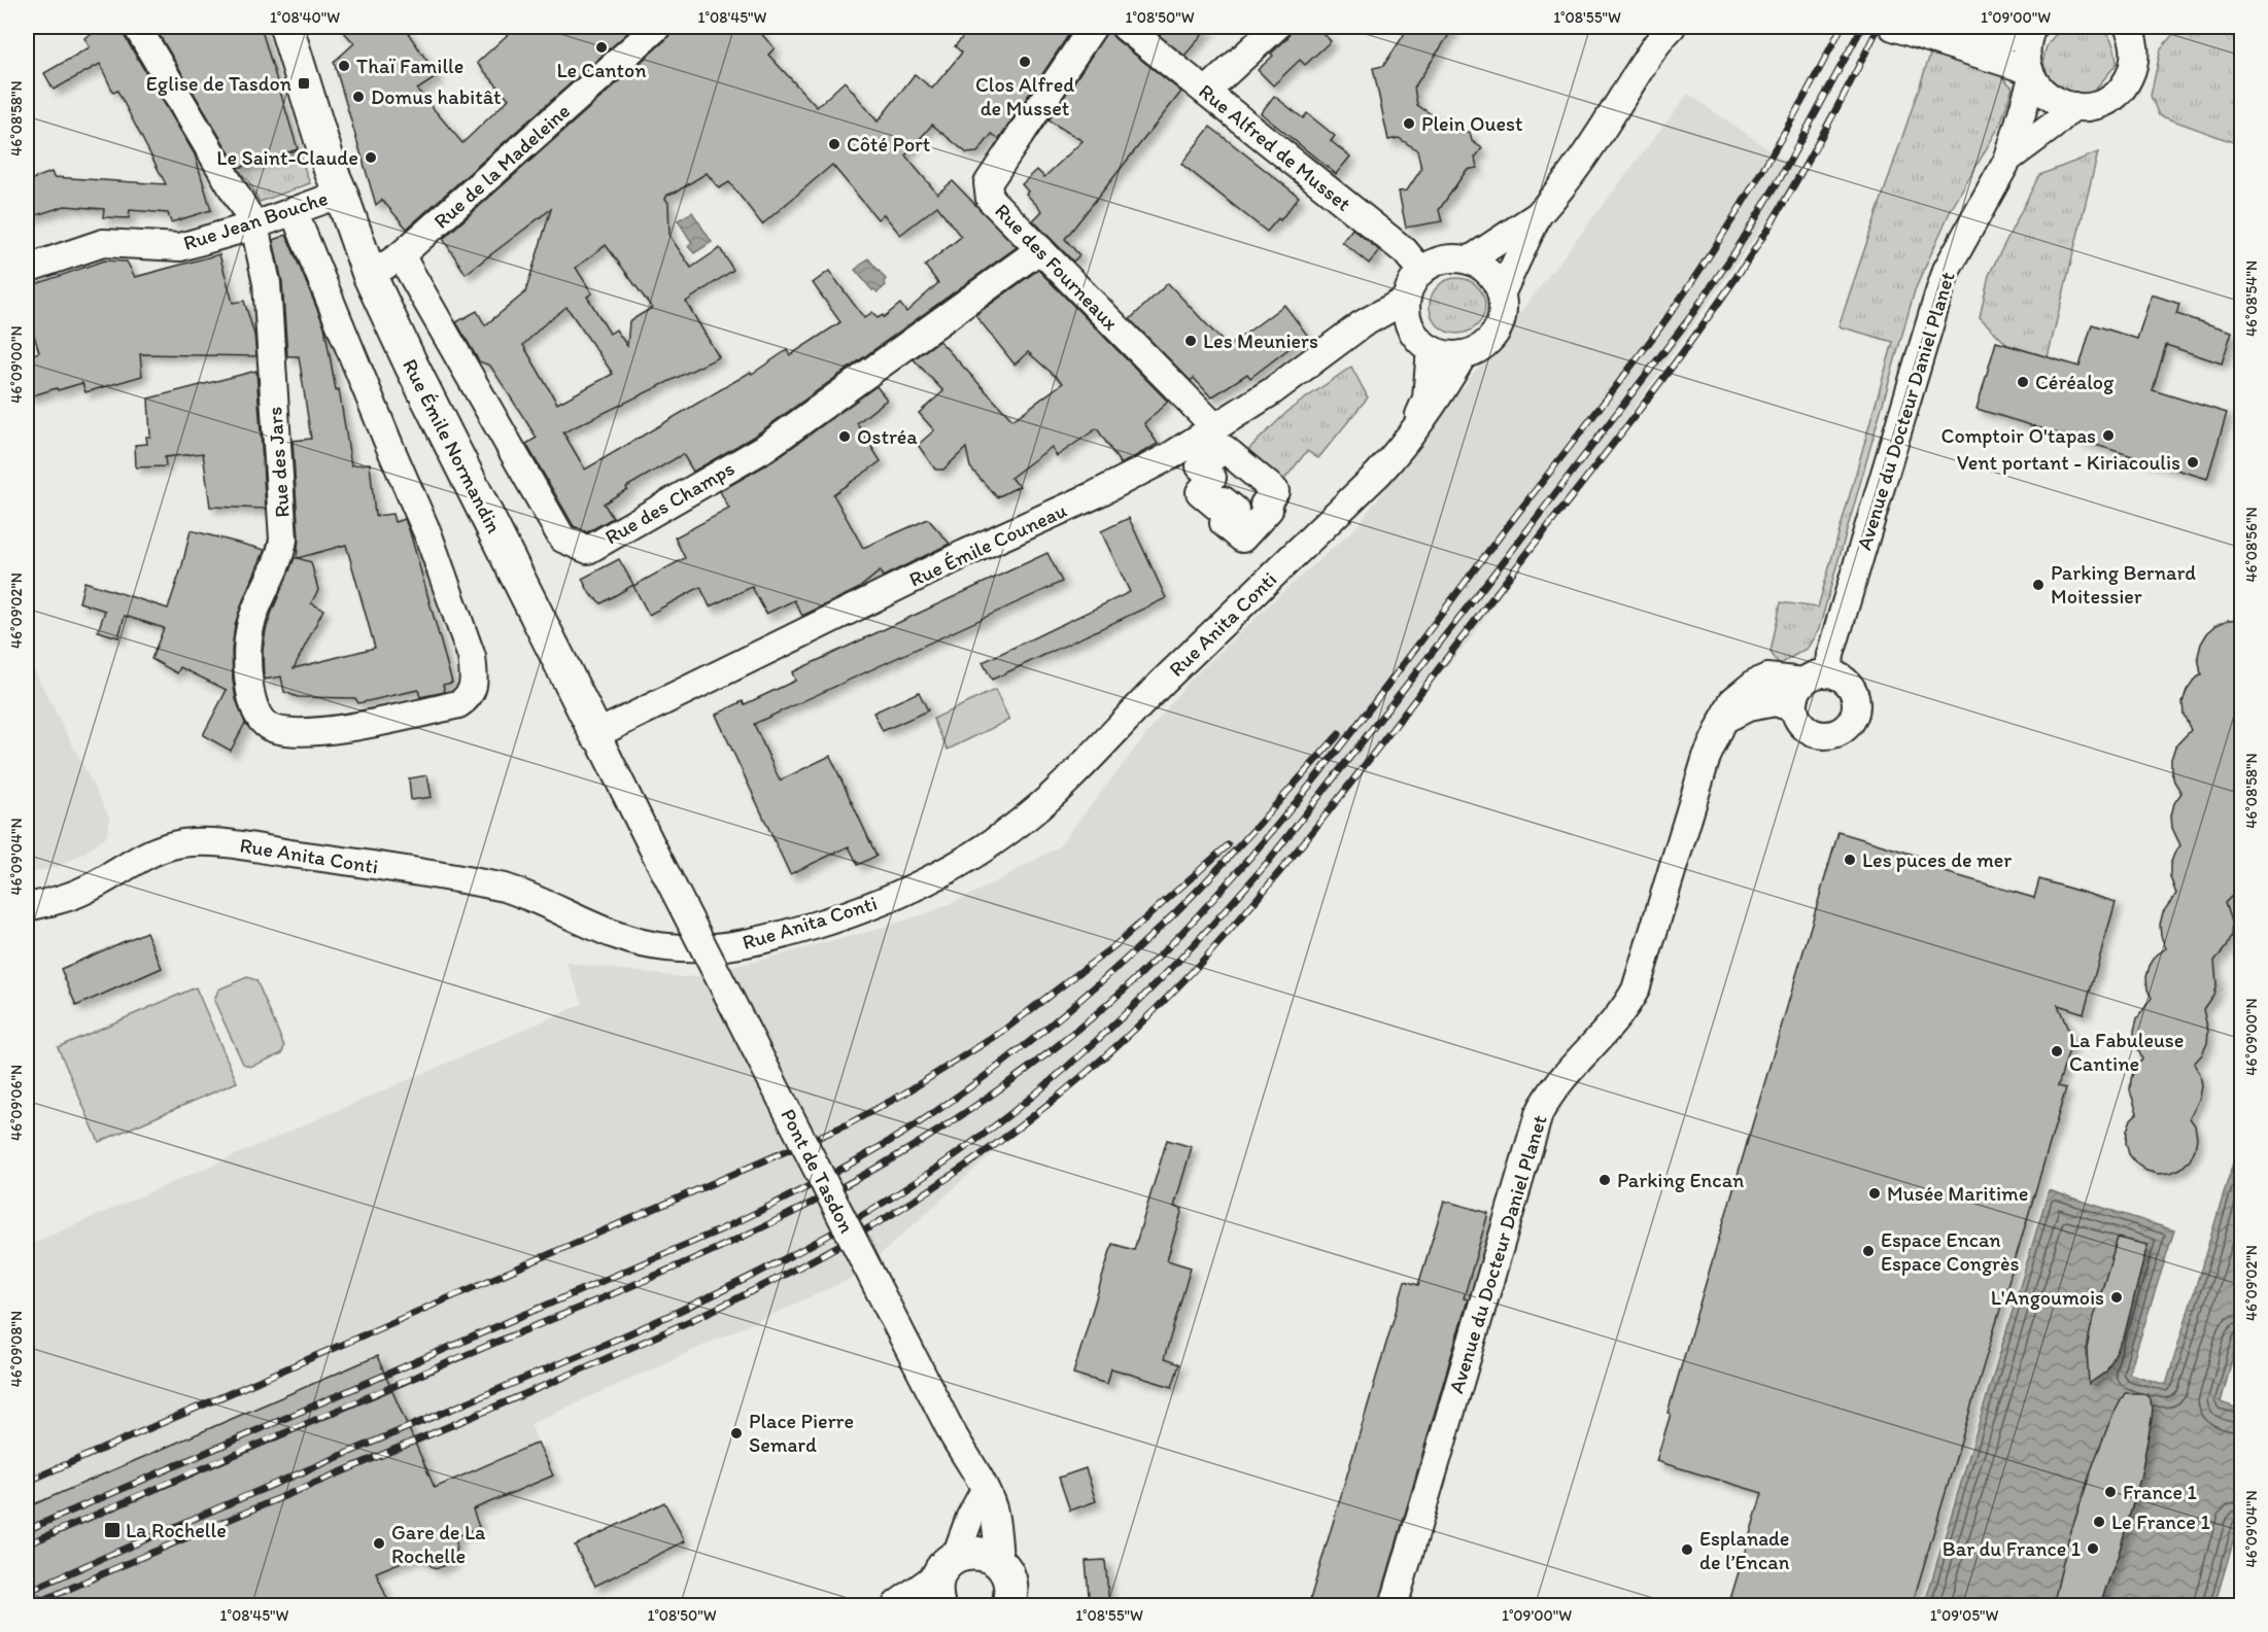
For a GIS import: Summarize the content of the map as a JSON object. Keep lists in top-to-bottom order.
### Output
{
  "streets": {
    "main road": ["Rue Émile Normandin"],
    "street": [
      "Rue Alfred de Musset",
      "Rue de la Madeleine",
      "Rue Jean Bouche",
      "Rue des Fourneaux",
      "Avenue du Docteur Daniel Planet",
      "Rue des Jars",
      "Rue des Champs",
      "Rue Émile Couneau",
      "Rue Anita Conti",
      "Pont de Tasdon"
    ]
  },
  "crossings": [
    ["Rue Alfred de Musset", "Rue Émile Couneau"],
    ["Rue Alfred de Musset", "Rue Anita Conti"],
    ["Rue de la Madeleine", "Rue Émile Normandin"],
    ["Rue de la Madeleine", "Rue des Champs"],
    ["Rue Jean Bouche", "Rue Émile Normandin"],
    ["Rue Jean Bouche", "Rue des Jars"],
    ["Rue des Fourneaux", "Rue des Champs"],
    ["Rue des Fourneaux", "Rue Émile Couneau"],
    ["Rue Émile Normandin", "Rue Émile Couneau"],
    ["Rue Émile Normandin", "Pont de Tasdon"],
    ["Rue Émile Couneau", "Rue Anita Conti"]
  ],
  "places": {
    "other": [
      "Le Canton",
      "Clos Alfred de Musset",
      "Thaï Famille",
      "Domus habitât",
      "Plein Ouest",
      "Côté Port",
      "Le Saint-Claude",
      "Les Meuniers",
      "Céréalog",
      "Comptoir O'tapas",
      "Ostréa",
      "Vent portant - Kiriacoulis",
      "Parking Bernard Moitessier",
      "Les puces de mer",
      "La Fabuleuse Cantine",
      "Parking Encan",
      "Musée Maritime",
      "Espace Encan Espace Congrès",
      "L'Angoumois",
      "Place Pierre Semard",
      "France 1",
      "Le France 1",
      "Gare de La Rochelle",
      "Bar du France 1",
      "Esplanade de l’Encan"
    ],
    "transit": ["Eglise de Tasdon", "La Rochelle"]
  },
  "coordinates": [
    "1°08'40\"W",
    "1°08'45\"W",
    "1°08'50\"W",
    "1°08'55\"W",
    "1°09'00\"W",
    "46°08'58\"N",
    "46°08'54\"N",
    "46°09'00\"N",
    "46°08'56\"N",
    "46°09'02\"N",
    "46°09'04\"N",
    "46°09'06\"N",
    "46°09'08\"N",
    "1°09'05\"W"
  ]
}
